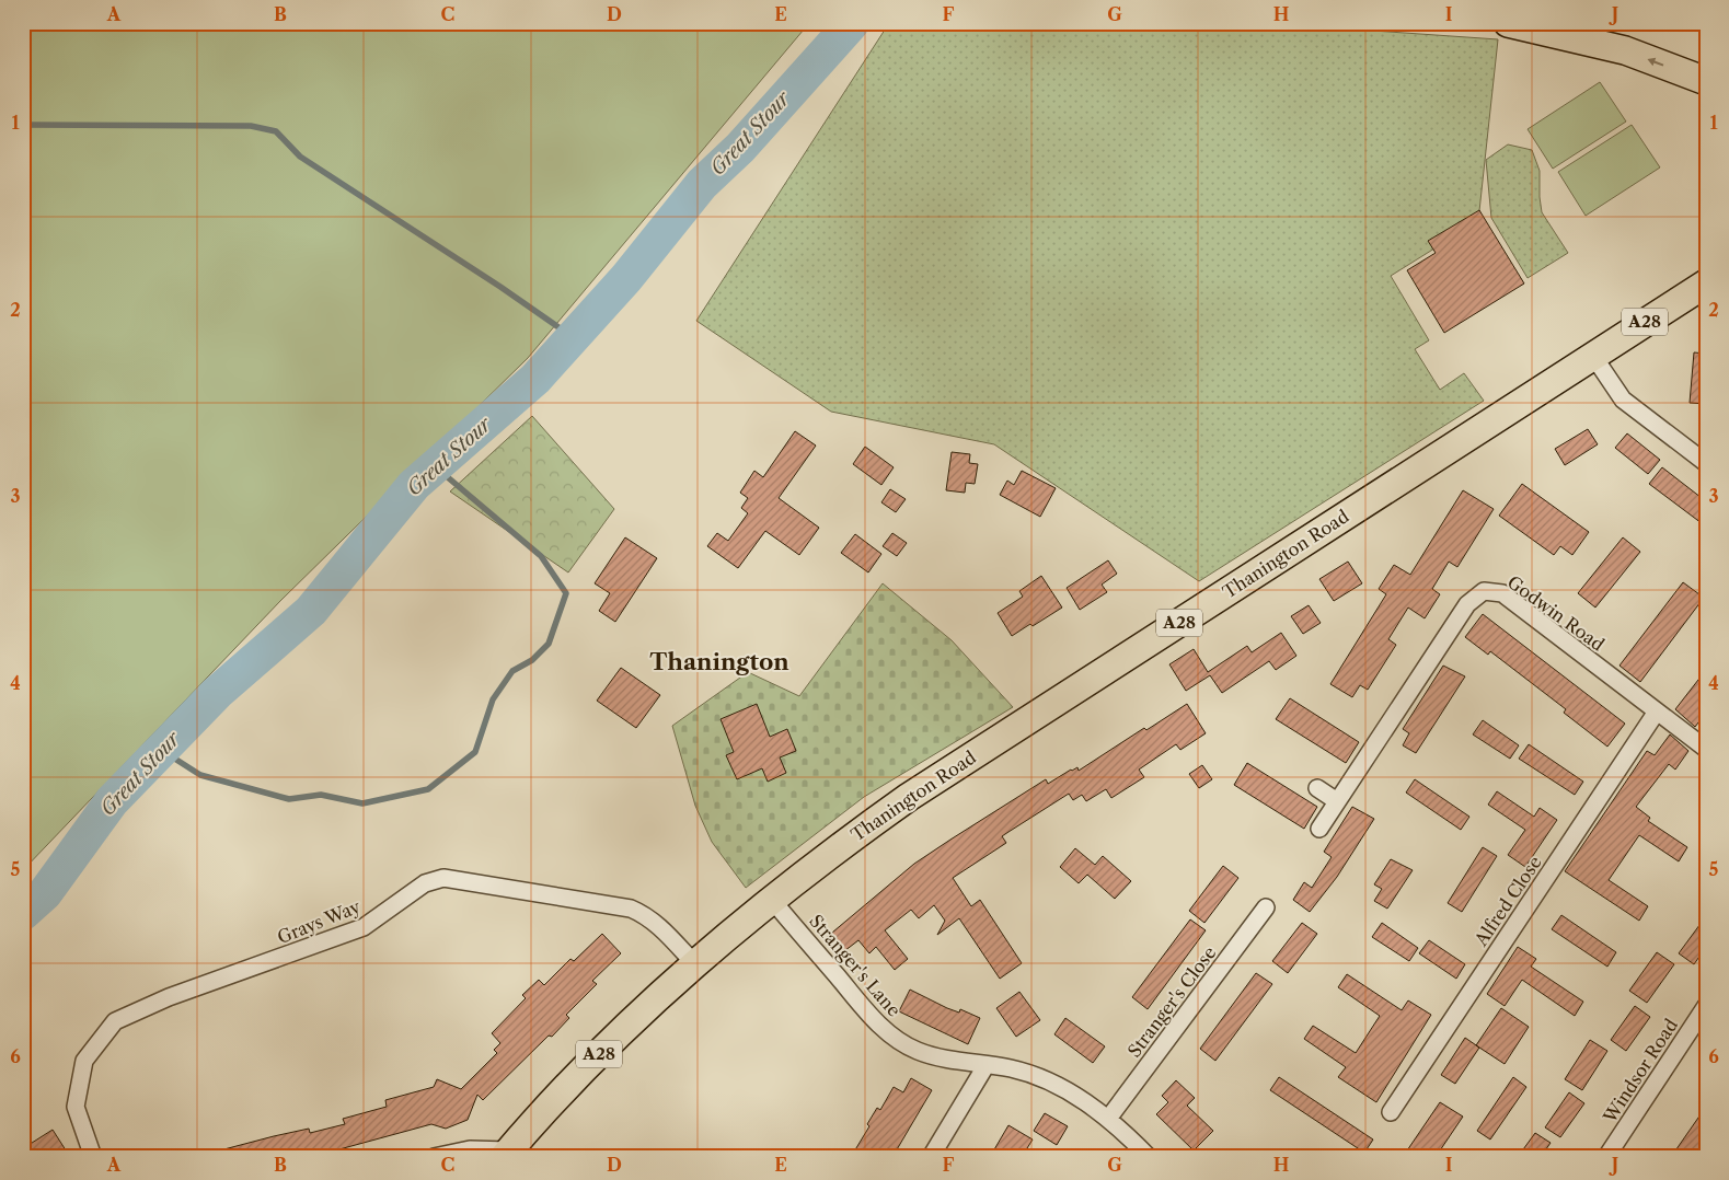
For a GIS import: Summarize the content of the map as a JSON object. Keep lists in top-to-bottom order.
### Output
{
  "streets": {
    "highway": ["A28", "Thanington Road"],
    "street": [
      "Godwin Road",
      "Alfred Close",
      "Grays Way",
      "Stranger's Lane",
      "Stranger's Close",
      "Windsor Road"
    ]
  },
  "crossings": [
    ["A28", "Thanington Road"],
    ["A28", "Grays Way"],
    ["Thanington Road", "Grays Way"],
    ["Thanington Road", "Stranger's Lane"],
    ["Godwin Road", "Alfred Close"],
    ["Stranger's Lane", "Stranger's Close"]
  ],
  "districts": ["Thanington"],
  "water": ["Great Stour"],
  "grid": {
    "columns": [
      "A",
      "B",
      "C",
      "D",
      "E",
      "F",
      "G",
      "H",
      "I",
      "J"
    ],
    "rows": [
      "1",
      "2",
      "3",
      "4",
      "5",
      "6"
    ]
  }
}
